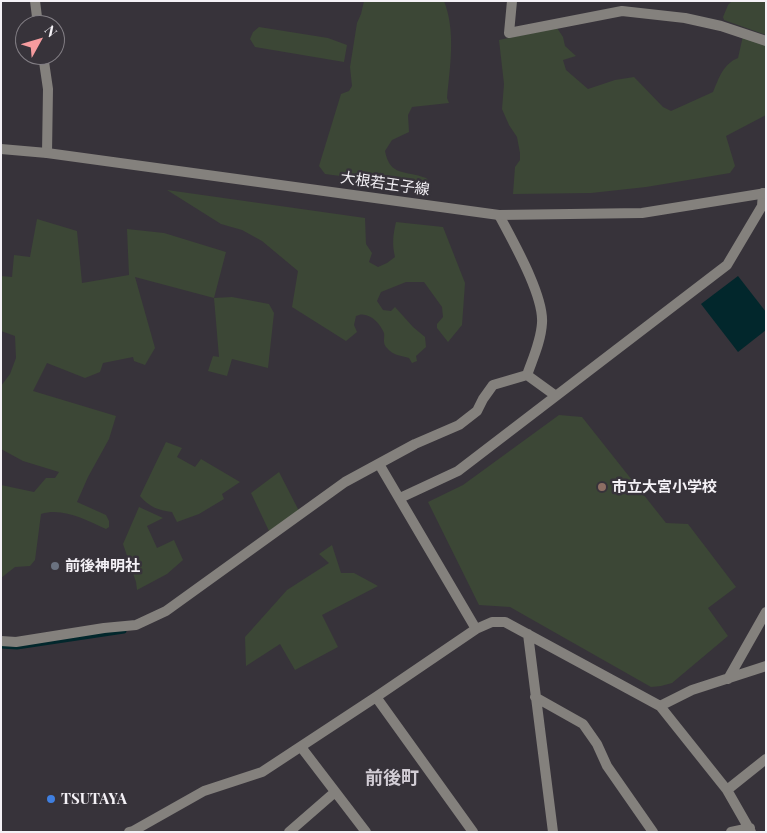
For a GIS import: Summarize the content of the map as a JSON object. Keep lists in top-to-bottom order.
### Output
{
  "streets": {
    "street": ["大根若王子線"]
  },
  "districts": ["前後町"],
  "places": ["市立大宮小学校", "前後神明社", "TSUTAYA"],
  "north": "top right"
}
